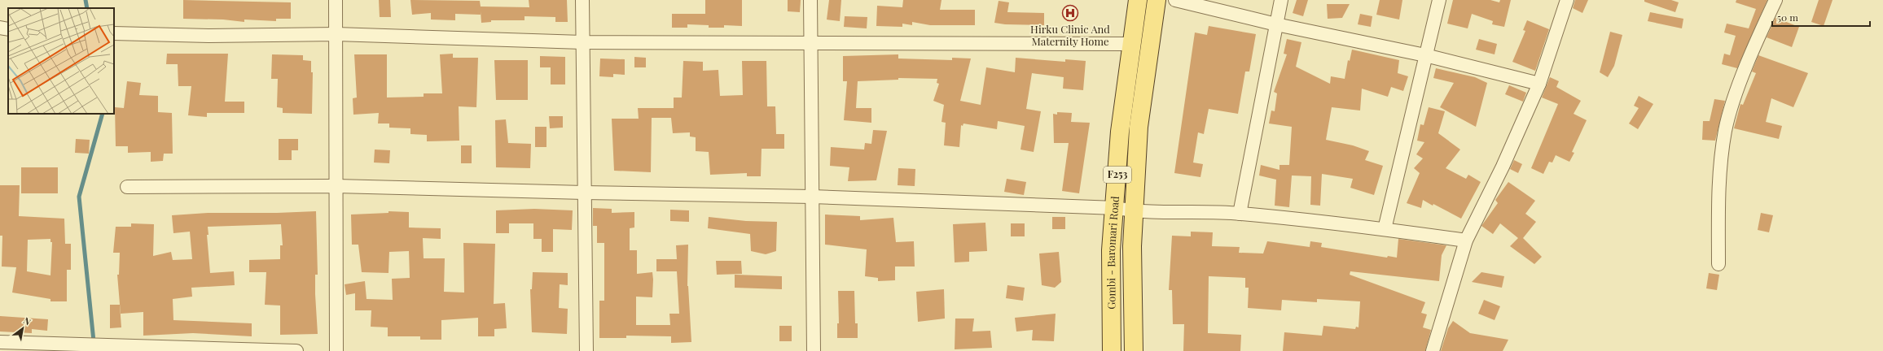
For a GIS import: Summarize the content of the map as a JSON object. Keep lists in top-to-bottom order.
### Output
{
  "streets": {
    "main road": ["F253", "Gombi - Baromari Road"]
  },
  "places": {
    "hospital": ["Hirku Clinic And Maternity Home"]
  },
  "scale_bar": "50 m",
  "north": "top right"
}
